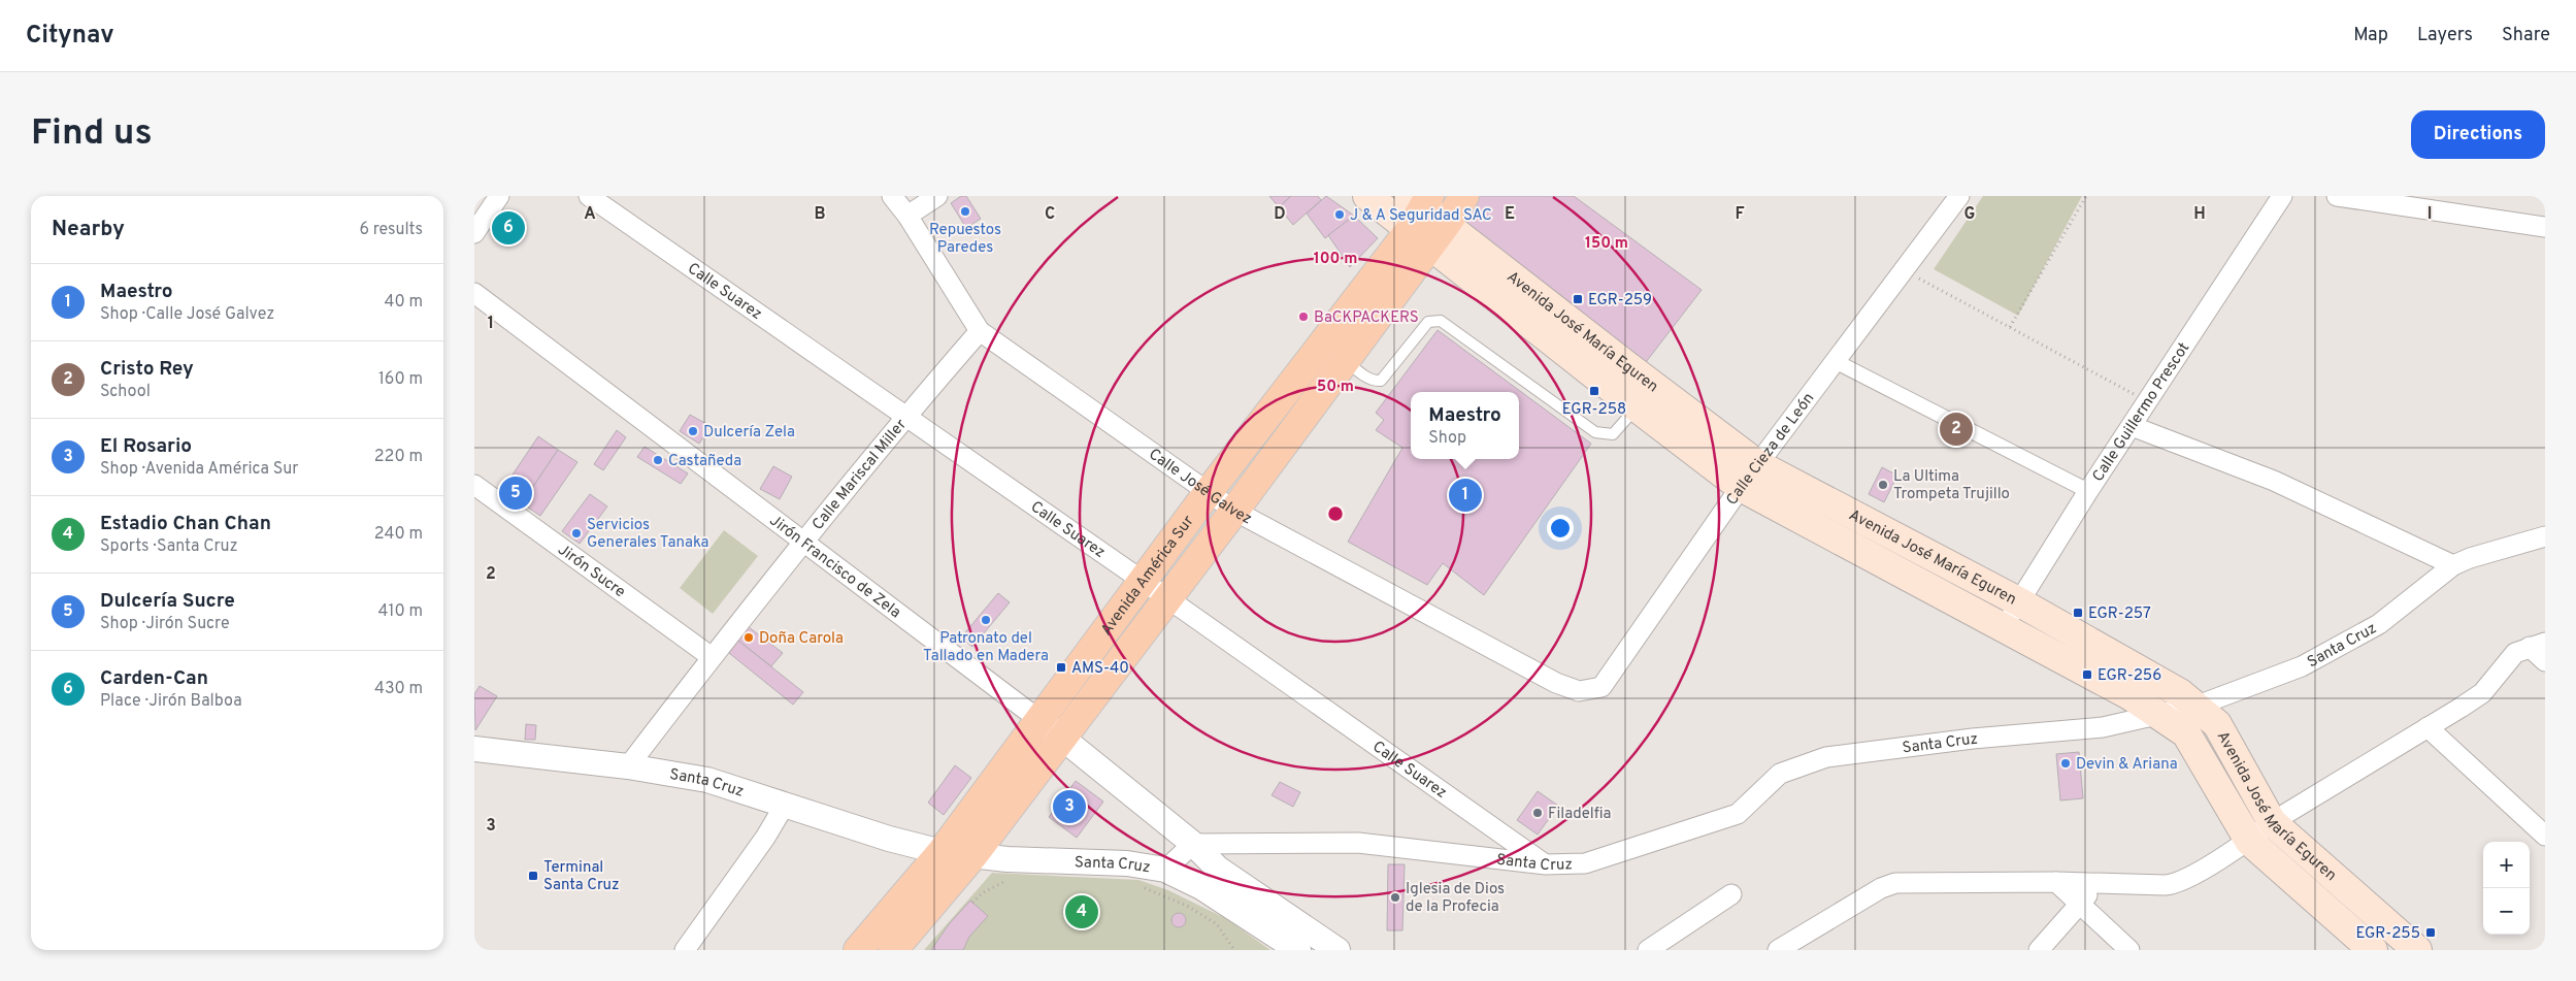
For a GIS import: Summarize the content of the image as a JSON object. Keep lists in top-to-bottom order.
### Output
{
  "streets": {
    "main road": ["Avenida José María Eguren", "Avenida América Sur"],
    "street": [
      "Calle Suarez",
      "Calle Guillermo Prescot",
      "Calle Cieza de León",
      "Calle Mariscal Miller",
      "Calle José Galvez",
      "Jirón Francisco de Zela",
      "Jirón Sucre",
      "Santa Cruz"
    ]
  },
  "crossings": [
    ["Calle Suarez", "Calle Mariscal Miller"],
    ["Calle Suarez", "Avenida América Sur"],
    ["Calle Suarez", "Santa Cruz"],
    ["Avenida José María Eguren", "Calle Guillermo Prescot"],
    ["Avenida José María Eguren", "Calle Cieza de León"],
    ["Avenida José María Eguren", "Avenida América Sur"],
    ["Avenida José María Eguren", "Santa Cruz"],
    ["Calle Cieza de León", "Calle José Galvez"],
    ["Calle Mariscal Miller", "Calle José Galvez"],
    ["Calle Mariscal Miller", "Jirón Francisco de Zela"],
    ["Calle Mariscal Miller", "Jirón Sucre"],
    ["Calle Mariscal Miller", "Santa Cruz"],
    ["Calle José Galvez", "Avenida América Sur"],
    ["Jirón Francisco de Zela", "Avenida América Sur"],
    ["Jirón Francisco de Zela", "Santa Cruz"],
    ["Avenida América Sur", "Santa Cruz"]
  ],
  "places": {
    "other": [
      "Repuestos Paredes",
      "J & A Seguridad SAC",
      "BaCKPACKERS",
      "Dulcería Zela",
      "Castañeda",
      "La Ultima Trompeta Trujillo",
      "Servicios Generales Tanaka",
      "Patronato del Tallado en Madera",
      "Doña Carola",
      "Devin & Ariana",
      "Filadelfia",
      "Iglesia de Dios de la Profecia"
    ],
    "transit": [
      "EGR-259",
      "EGR-258",
      "EGR-257",
      "AMS-40",
      "EGR-256",
      "Terminal Santa Cruz",
      "EGR-255"
    ]
  },
  "page": {
    "header": "Citynav",
    "nav": ["Map", "Layers", "Share"],
    "buttons": "Directions",
    "title": "Find us",
    "heading": ["Nearby", "6 results"],
    "pins": [
      "6",
      "2",
      "5",
      "1",
      "3",
      "4"
    ],
    "list": [
      {
        "mark": "1",
        "name": "Maestro",
        "note": "Shop · Calle José Galvez",
        "value": "40 m"
      },
      {
        "mark": "2",
        "name": "Cristo Rey",
        "note": "School",
        "value": "160 m"
      },
      {
        "mark": "3",
        "name": "El Rosario",
        "note": "Shop · Avenida América Sur",
        "value": "220 m"
      },
      {
        "mark": "4",
        "name": "Estadio Chan Chan",
        "note": "Sports · Santa Cruz",
        "value": "240 m"
      },
      {
        "mark": "5",
        "name": "Dulcería Sucre",
        "note": "Shop · Jirón Sucre",
        "value": "410 m"
      },
      {
        "mark": "6",
        "name": "Carden-Can",
        "note": "Place · Jirón Balboa",
        "value": "430 m"
      }
    ],
    "popup": ["Maestro", "Shop"],
    "map_buttons": ["+", "−"]
  },
  "grid": {
    "columns": [
      "A",
      "B",
      "C",
      "D",
      "E",
      "F",
      "G",
      "H",
      "I"
    ],
    "rows": ["1", "2", "3"]
  },
  "rings": ["150 m", "100 m", "50 m"]
}
